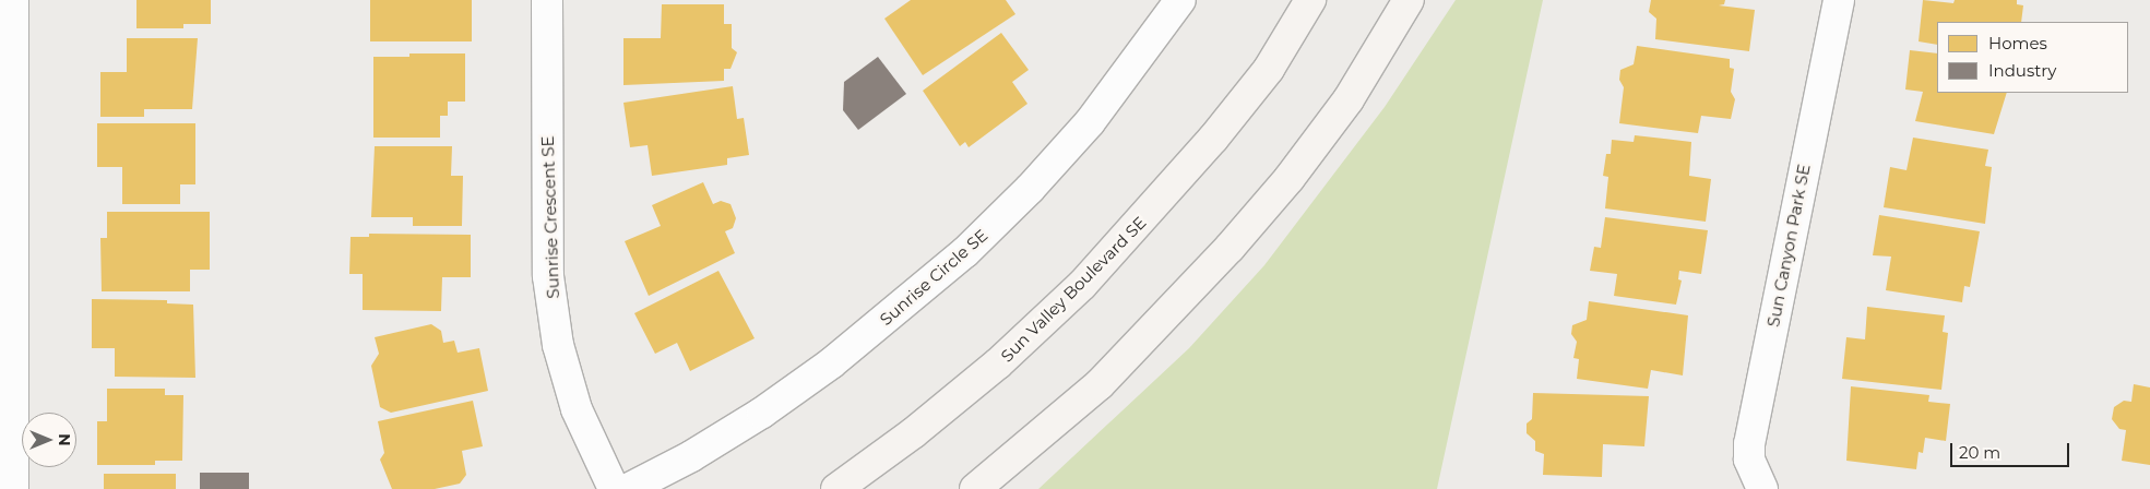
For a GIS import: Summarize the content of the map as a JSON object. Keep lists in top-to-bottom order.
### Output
{
  "streets": {
    "main road": ["Sun Valley Boulevard SE"],
    "street": ["Sunrise Crescent SE", "Sun Canyon Park SE", "Sunrise Circle SE"]
  },
  "legend": ["Homes", "Industry"],
  "scale_bar": "20 m",
  "north": "right"
}
